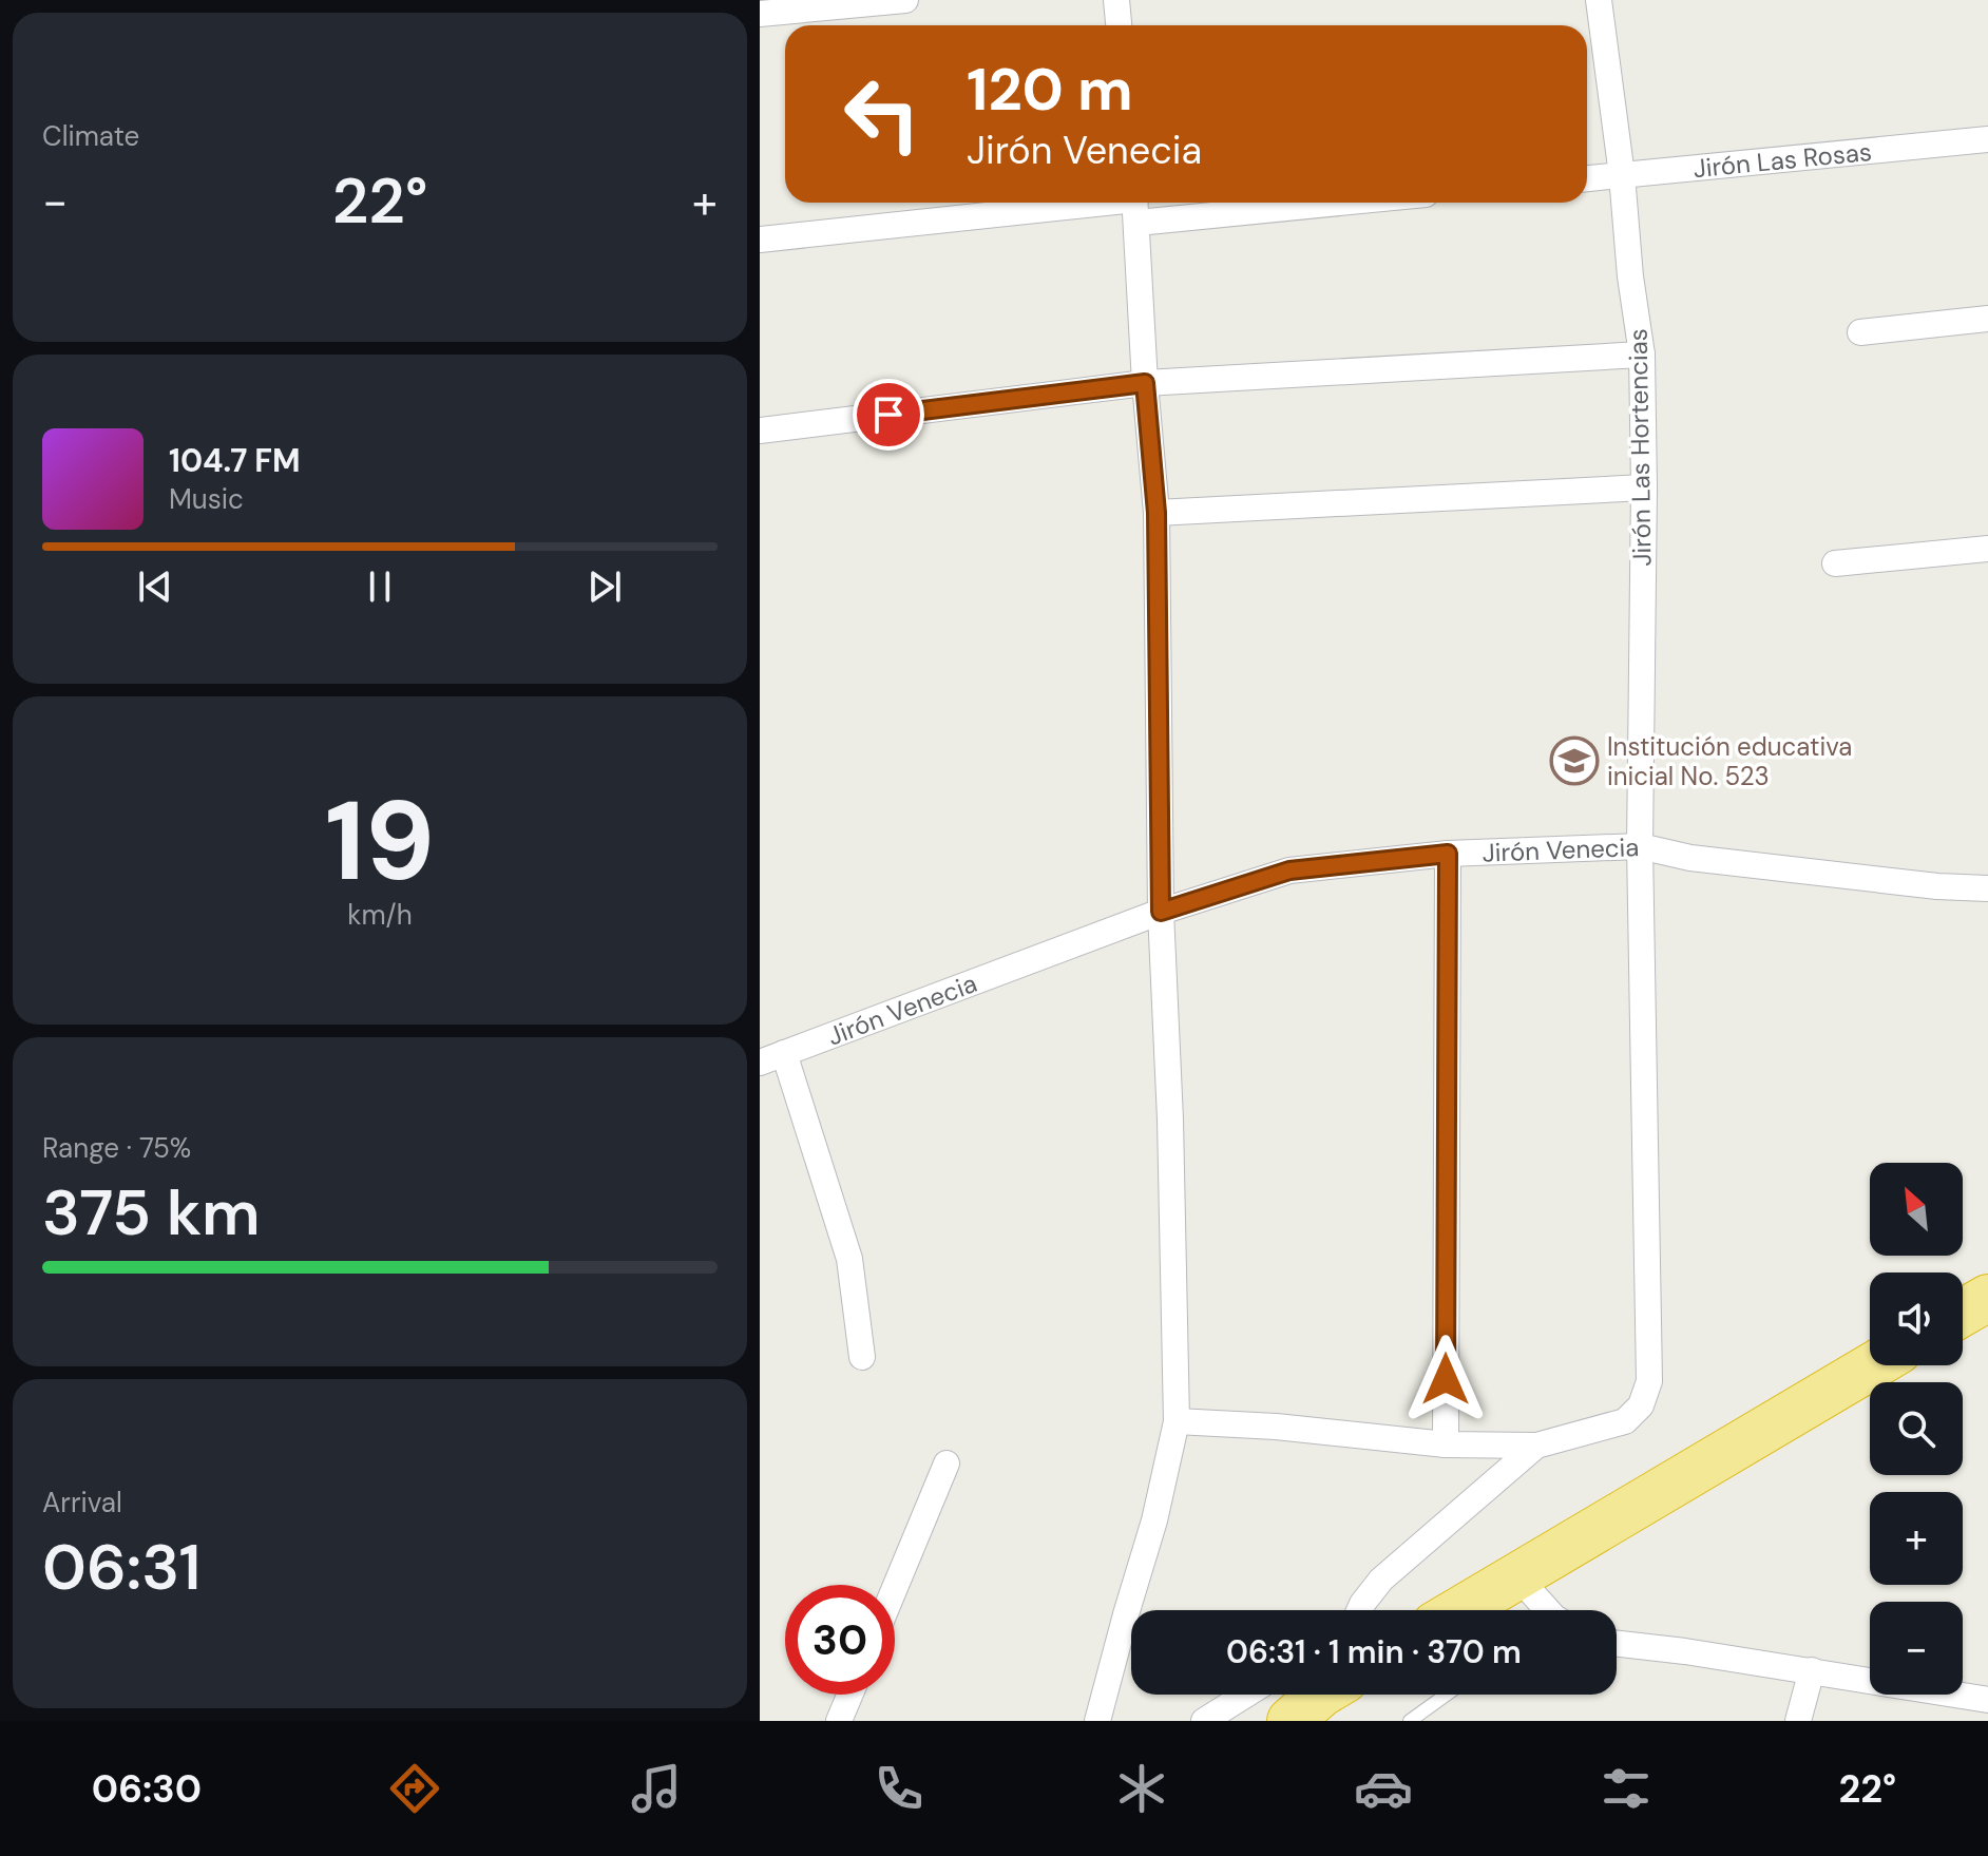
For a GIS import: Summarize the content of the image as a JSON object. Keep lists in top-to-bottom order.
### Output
{
  "streets": {
    "street": ["Jirón Las Rosas", "Jirón Las Hortencias", "Jirón Venecia"]
  },
  "crossings": [
    ["Jirón Las Rosas", "Jirón Las Hortencias"],
    ["Jirón Las Hortencias", "Jirón Venecia"]
  ],
  "places": {
    "school or university": ["Institución educativa inicial No. 523"]
  },
  "north": "top left",
  "page": {
    "tile": [
      "Climate",
      ["19", "km/h"],
      ["Range · 75%", "375 km"],
      ["Arrival", "06:31"]
    ],
    "turn": ["120 m", "Jirón Venecia"],
    "heat": ["−", "22°", "+"],
    "song": ["104.7 FM", "Music"],
    "map_buttons": ["+", "−"],
    "limit": "30",
    "trip": "06:31 · 1 min · 370 m",
    "tabs": ["06:30", "22°"]
  }
}
